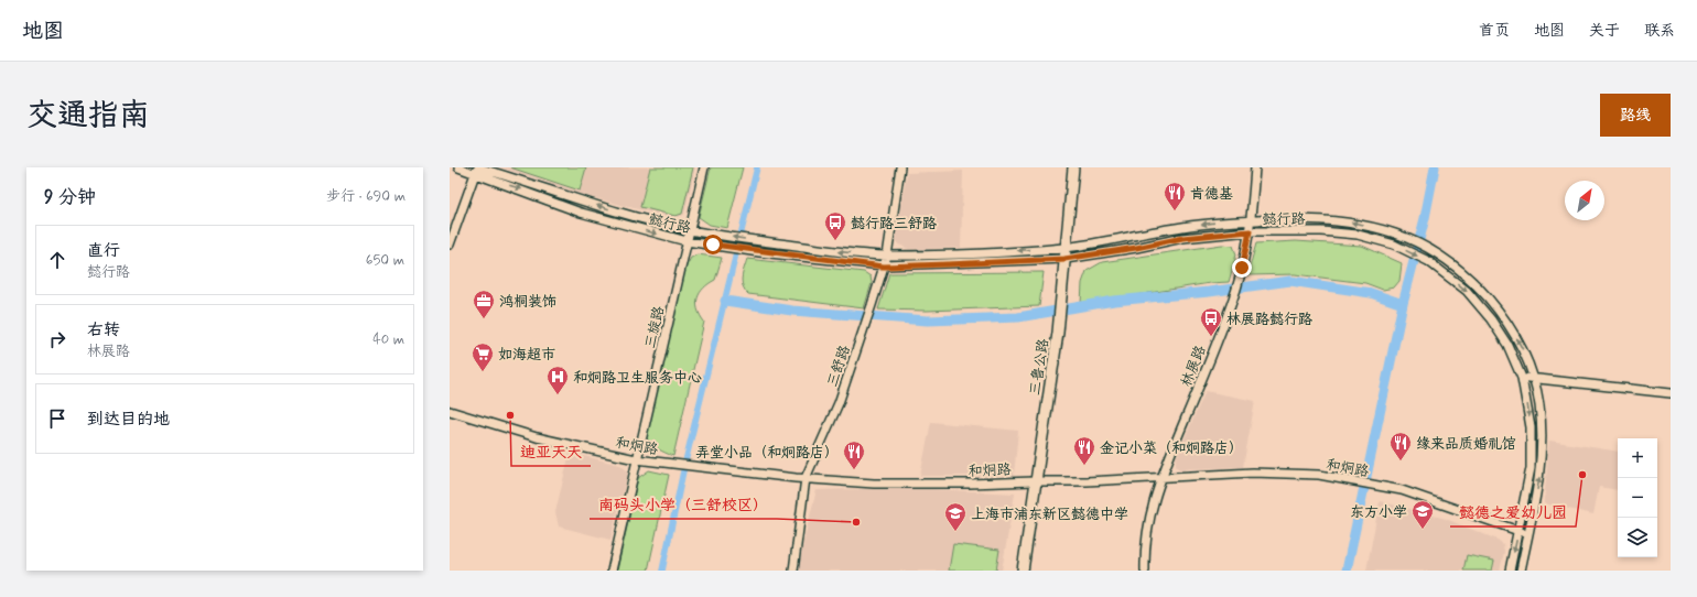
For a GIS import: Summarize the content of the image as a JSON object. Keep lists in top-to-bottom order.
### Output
{
  "streets": {
    "main road": ["三鲁公路"],
    "street": [
      "懿行路",
      "三旋路",
      "三舒路",
      "林展路",
      "和炯路"
    ]
  },
  "crossings": [
    ["懿行路", "三旋路"],
    ["懿行路", "三舒路"],
    ["懿行路", "林展路"],
    ["懿行路", "三鲁公路"],
    ["懿行路", "和炯路"],
    ["三旋路", "和炯路"],
    ["三舒路", "和炯路"],
    ["林展路", "和炯路"],
    ["三鲁公路", "和炯路"]
  ],
  "places": {
    "restaurant": [
      "肯德基",
      "缘来品质婚礼馆",
      "金记小菜（和炯路店）",
      "弄堂小品（和炯路店）"
    ],
    "bus stop": ["懿行路三舒路", "林展路懿行路"],
    "office": ["鸿桐装饰"],
    "supermarket": ["如海超市"],
    "hospital": ["和炯路卫生服务中心"],
    "other": ["迪亚天天", "懿德之爱幼儿园", "南码头小学（三舒校区）"],
    "school or university": ["东方小学", "上海市浦东新区懿德中学"]
  },
  "north": "top right",
  "page": {
    "header": "地图",
    "nav": [
      "首页",
      "地图",
      "关于",
      "联系"
    ],
    "title": "交通指南",
    "buttons": "路线",
    "heading": ["9 分钟", "步行 · 690 m"],
    "list": [
      ["直行", "懿行路", "650 m"],
      ["右转", "林展路", "40 m"],
      "到达目的地"
    ],
    "map_buttons": ["+", "−"]
  }
}
